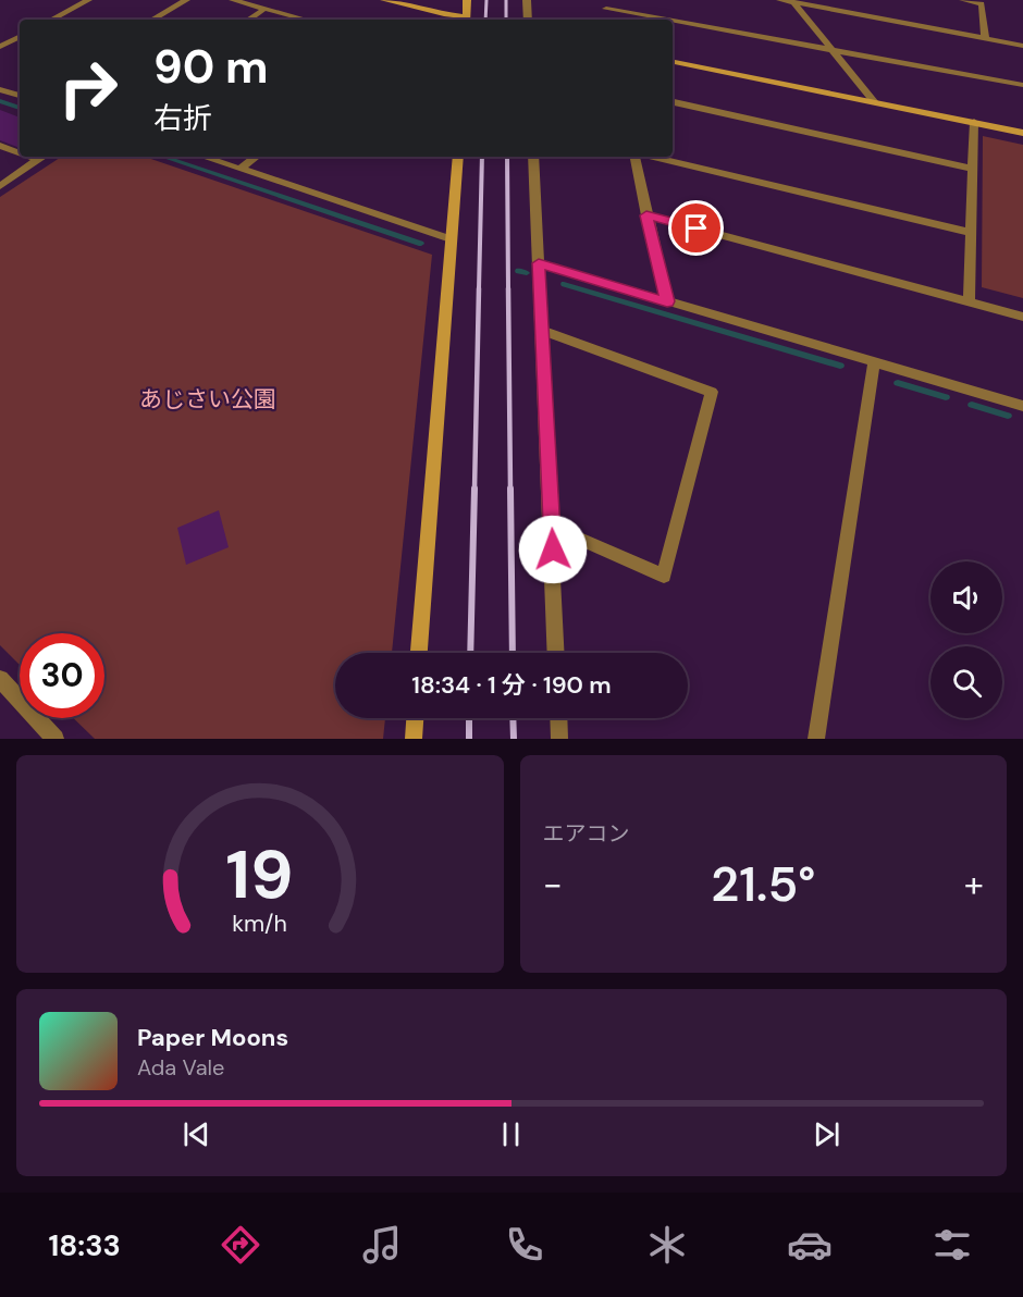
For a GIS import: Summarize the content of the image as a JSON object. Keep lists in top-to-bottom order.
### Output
{
  "parks": ["あじさい公園"],
  "page": {
    "turn": ["90 m", "右折"],
    "limit": "30",
    "trip": "18:34 · 1 分 · 190 m",
    "tile": "エアコン",
    "heat": ["−", "21.5°", "+"],
    "song": ["Paper Moons", "Ada Vale"],
    "tabs": "18:33",
    "gauge": ["19", "km/h"]
  }
}
